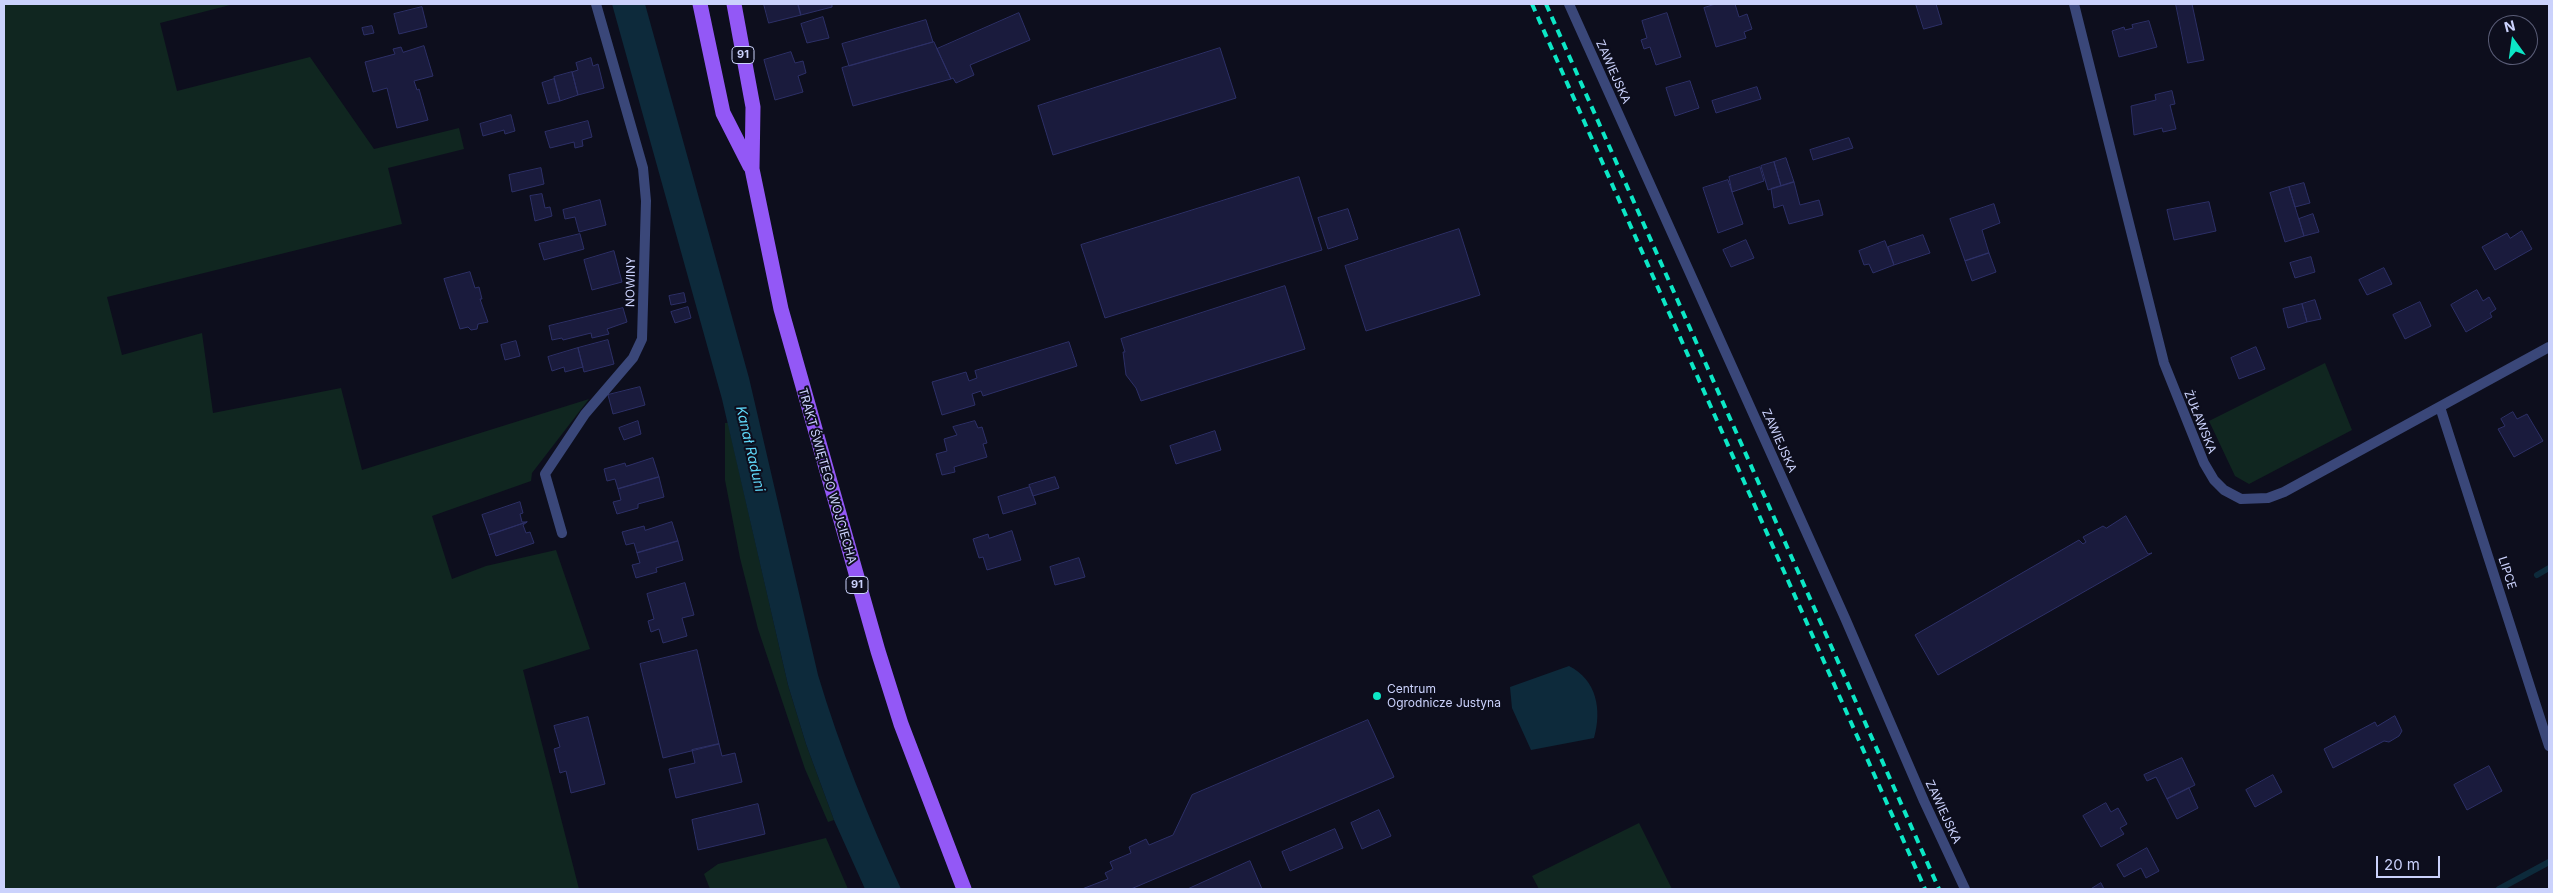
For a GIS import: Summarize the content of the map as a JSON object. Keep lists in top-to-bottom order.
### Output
{
  "streets": {
    "main road": ["91", "TRAKT ŚWIĘTEGO WOJCIECHA"],
    "street": [
      "ZAWIEJSKA",
      "NOWINY",
      "ŻUŁAWSKA",
      "LIPCE"
    ]
  },
  "crossings": [
    ["ŻUŁAWSKA", "LIPCE"]
  ],
  "water": ["Kanał Raduni"],
  "places": ["Centrum Ogrodnicze Justyna"],
  "scale_bar": "20 m",
  "north": "top"
}
